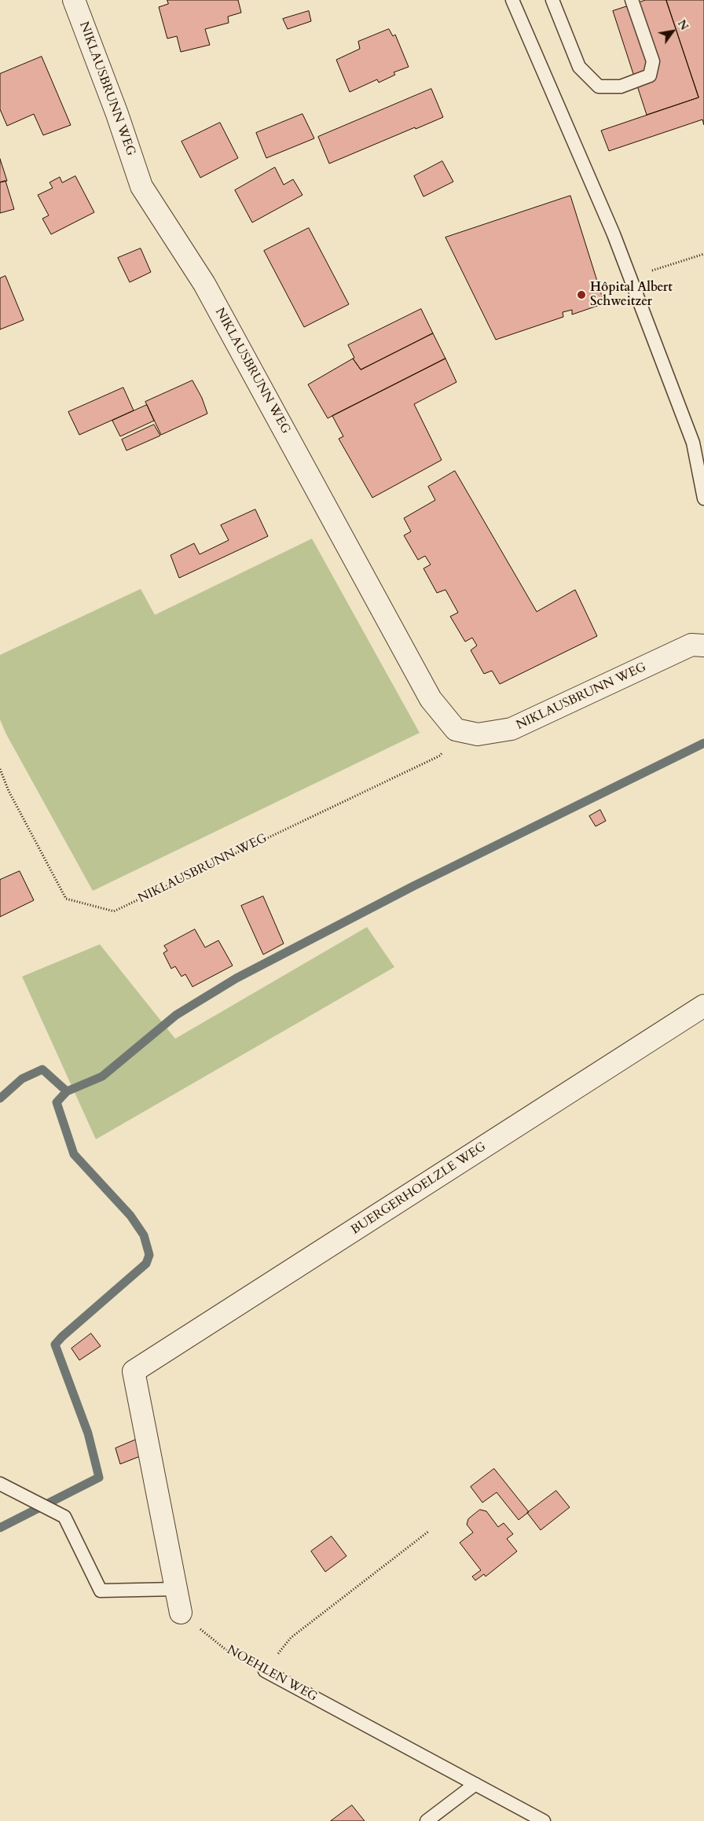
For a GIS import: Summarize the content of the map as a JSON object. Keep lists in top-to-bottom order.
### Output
{
  "streets": {
    "street": ["NIKLAUSBRUNN WEG", "BUERGERHOELZLE WEG"],
    "lane": ["NOEHLEN WEG"]
  },
  "places": ["Hôpital Albert Schweitzer"],
  "north": "top right"
}
